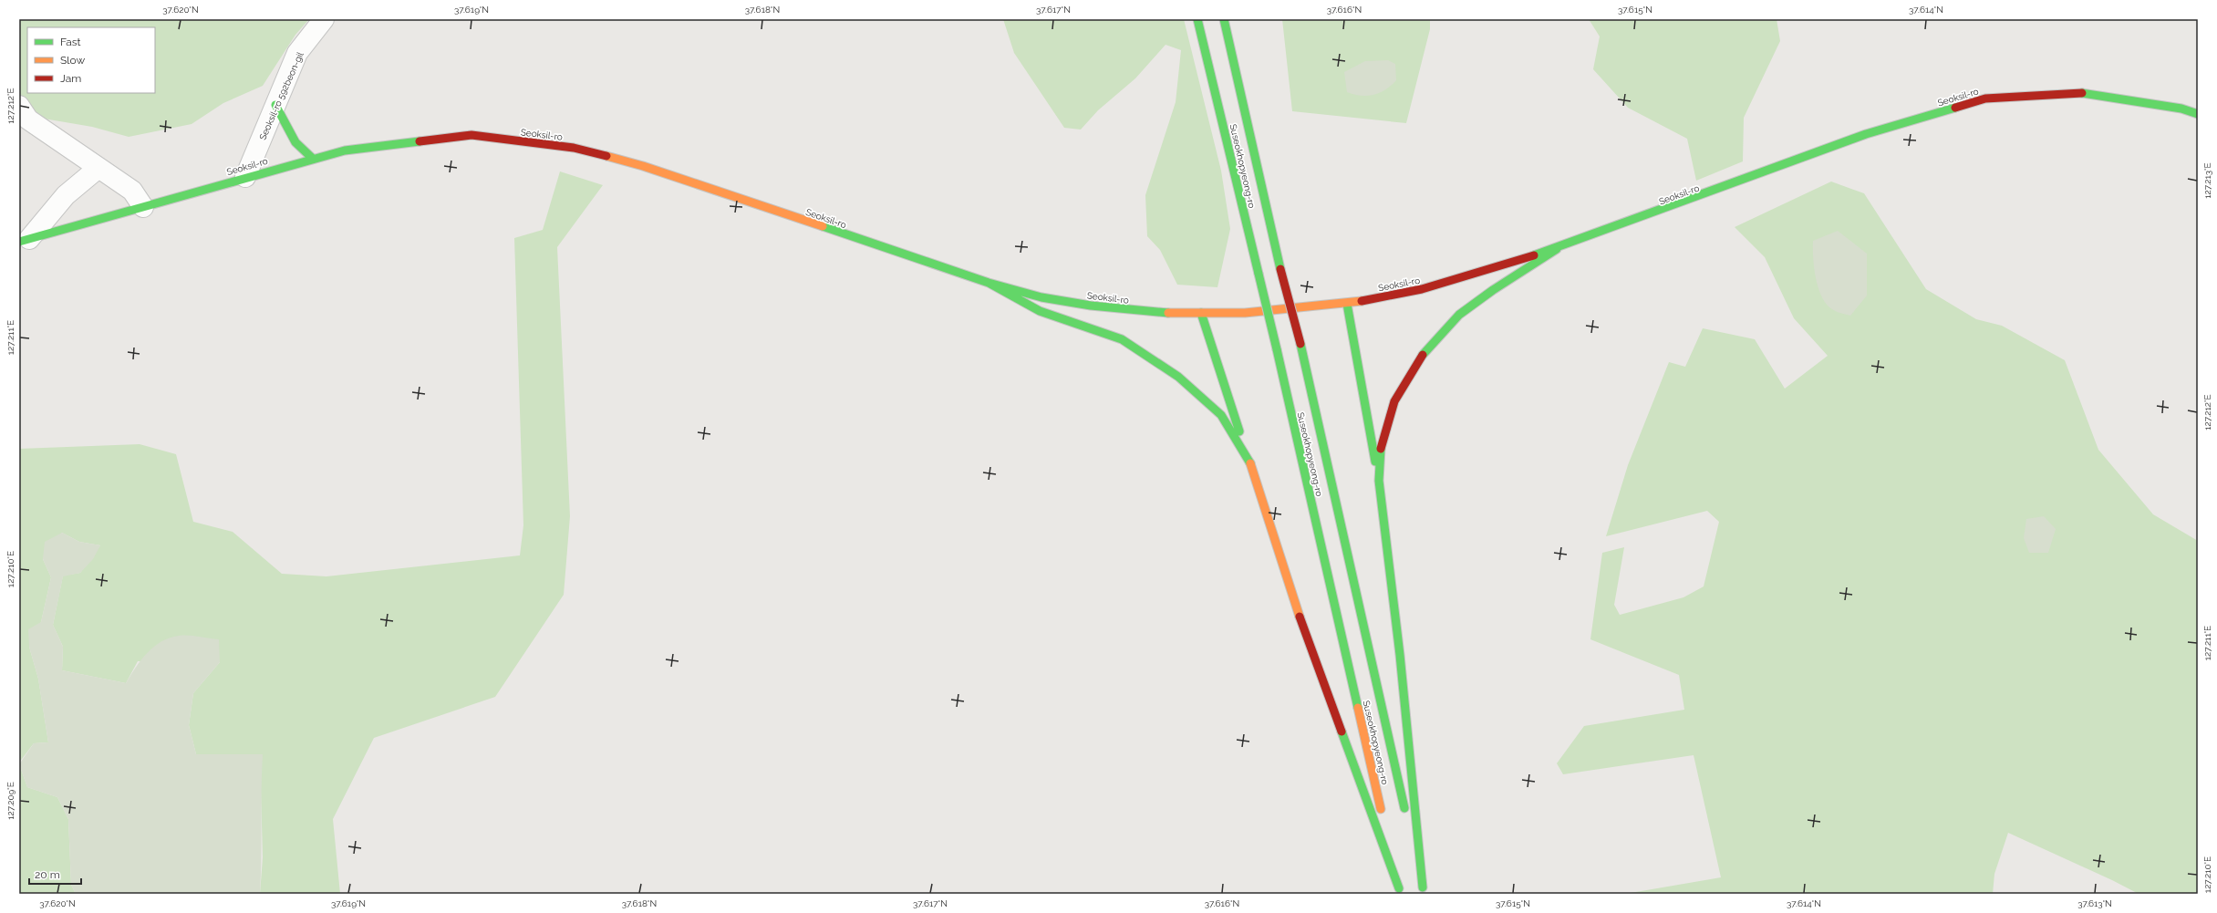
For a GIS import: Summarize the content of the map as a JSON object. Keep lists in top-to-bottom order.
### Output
{
  "streets": {
    "main road": ["Seoksil-ro", "Suseokhopyeong-ro"],
    "street": ["Seoksil-ro 592beon-gil"]
  },
  "crossings": [
    ["Seoksil-ro 592beon-gil", "Seoksil-ro"]
  ],
  "legend": ["Fast", "Slow", "Jam"],
  "scale_bar": "20 m",
  "coordinates": [
    "37.620°N",
    "37.619°N",
    "37.618°N",
    "37.617°N",
    "37.616°N",
    "37.615°N",
    "37.614°N",
    "127.212°E",
    "127.213°E",
    "127.211°E",
    "127.210°E",
    "127.209°E",
    "37.613°N"
  ]
}
